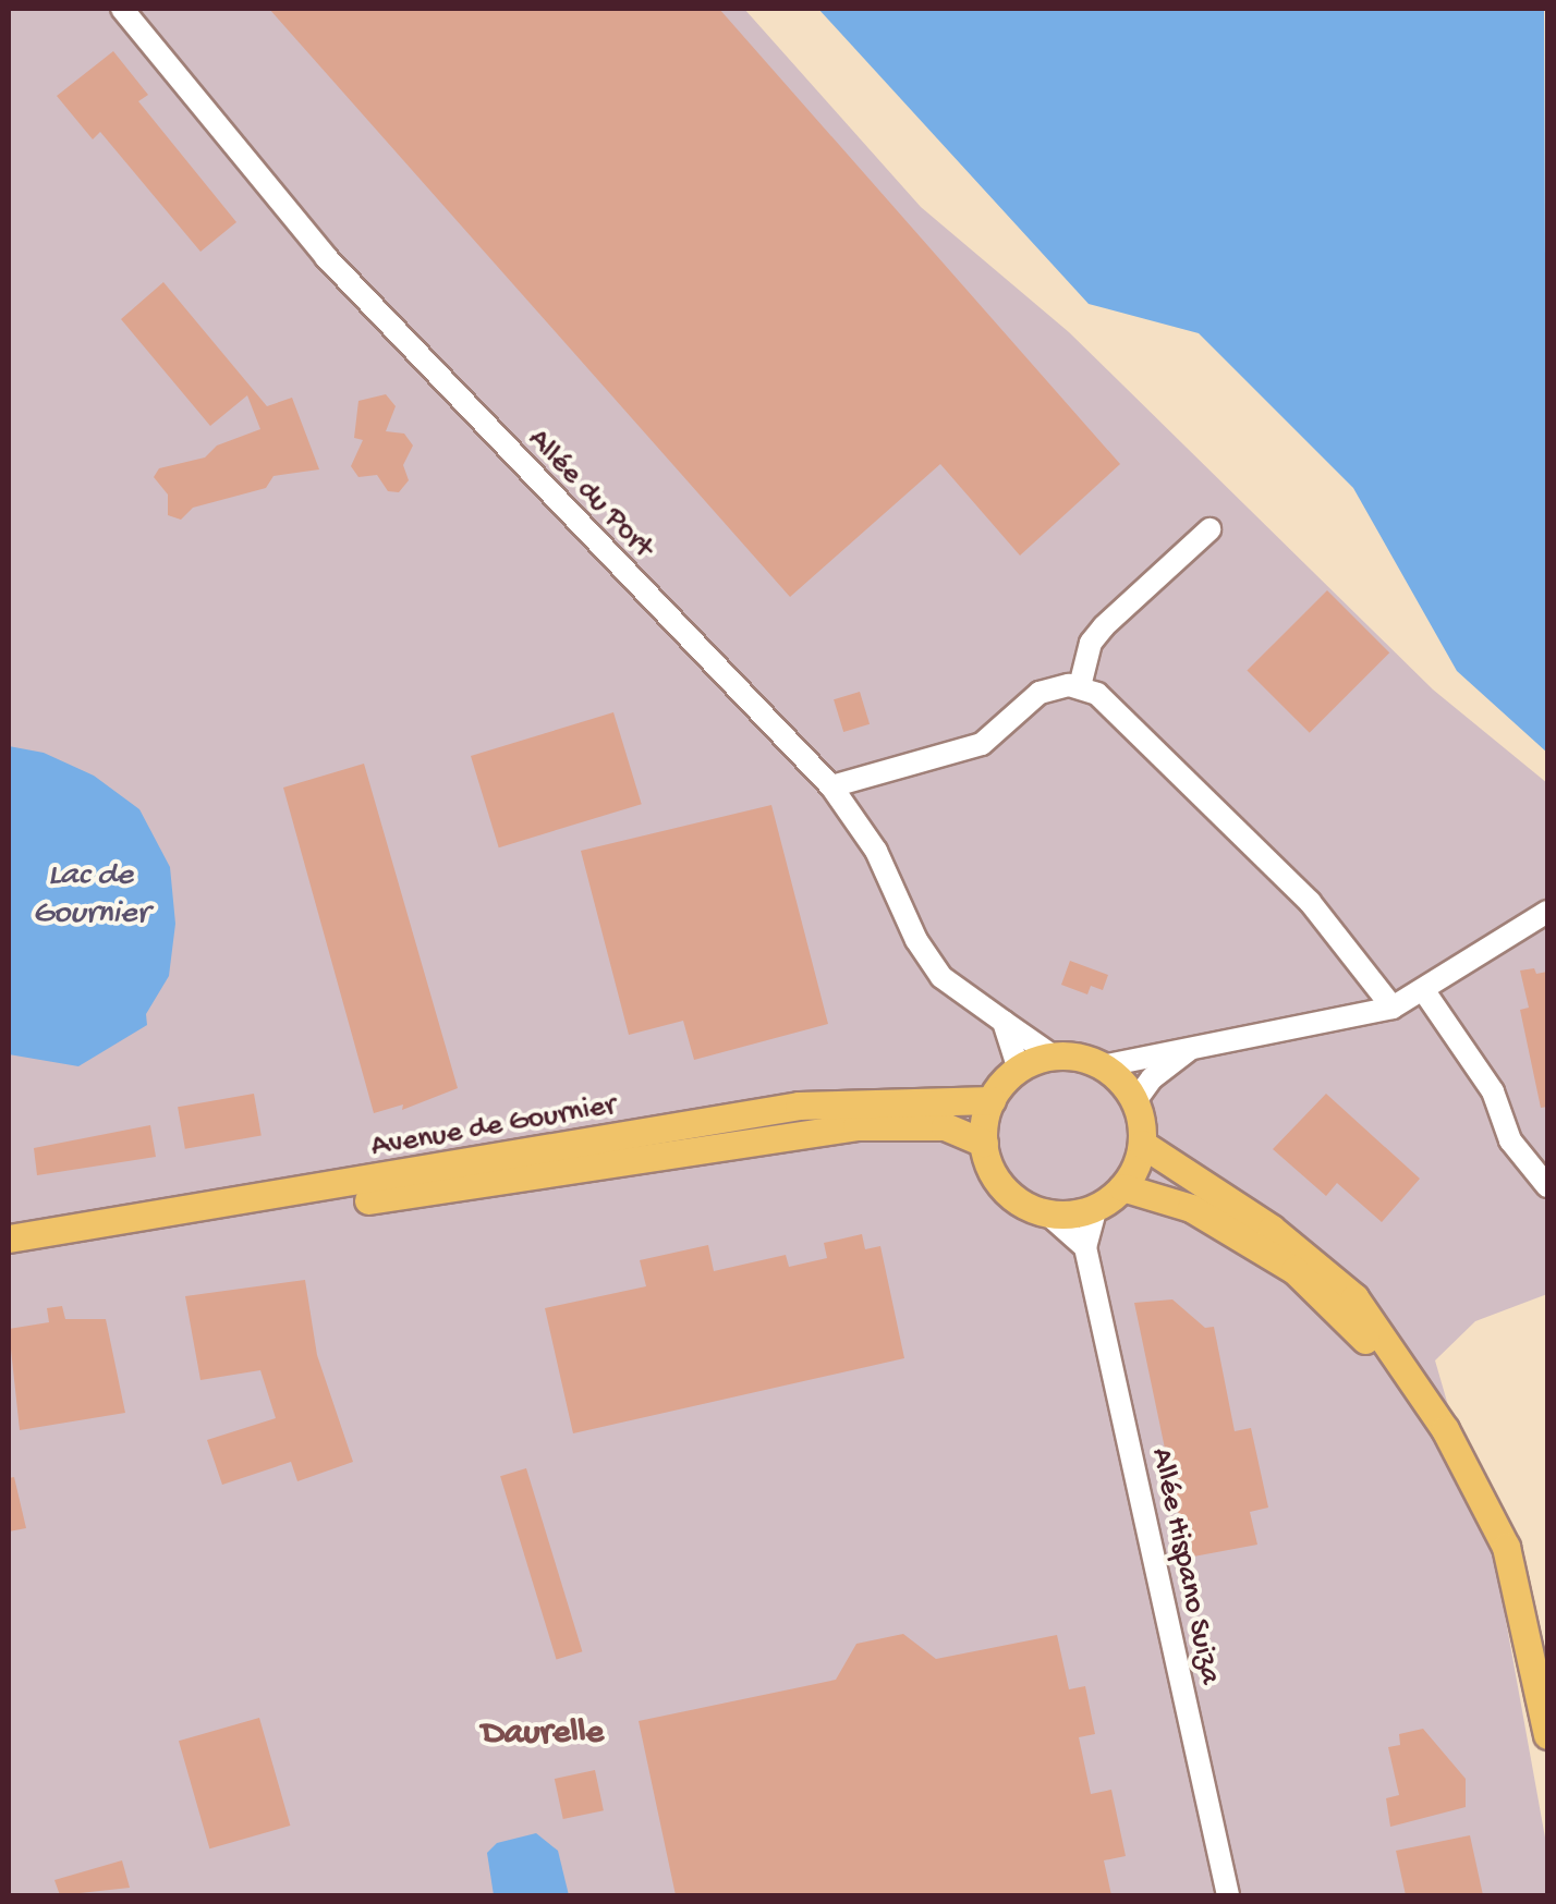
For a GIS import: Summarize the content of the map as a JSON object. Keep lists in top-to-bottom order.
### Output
{
  "streets": {
    "main road": ["Avenue de Gournier"],
    "street": ["Allée du Port", "Allée Hispano Suiza"]
  },
  "crossings": [
    ["Allée du Port", "Avenue de Gournier"],
    ["Allée du Port", "Allée Hispano Suiza"],
    ["Avenue de Gournier", "Allée Hispano Suiza"]
  ],
  "districts": ["Daurelle"],
  "water": ["Lac de Gournier"]
}
